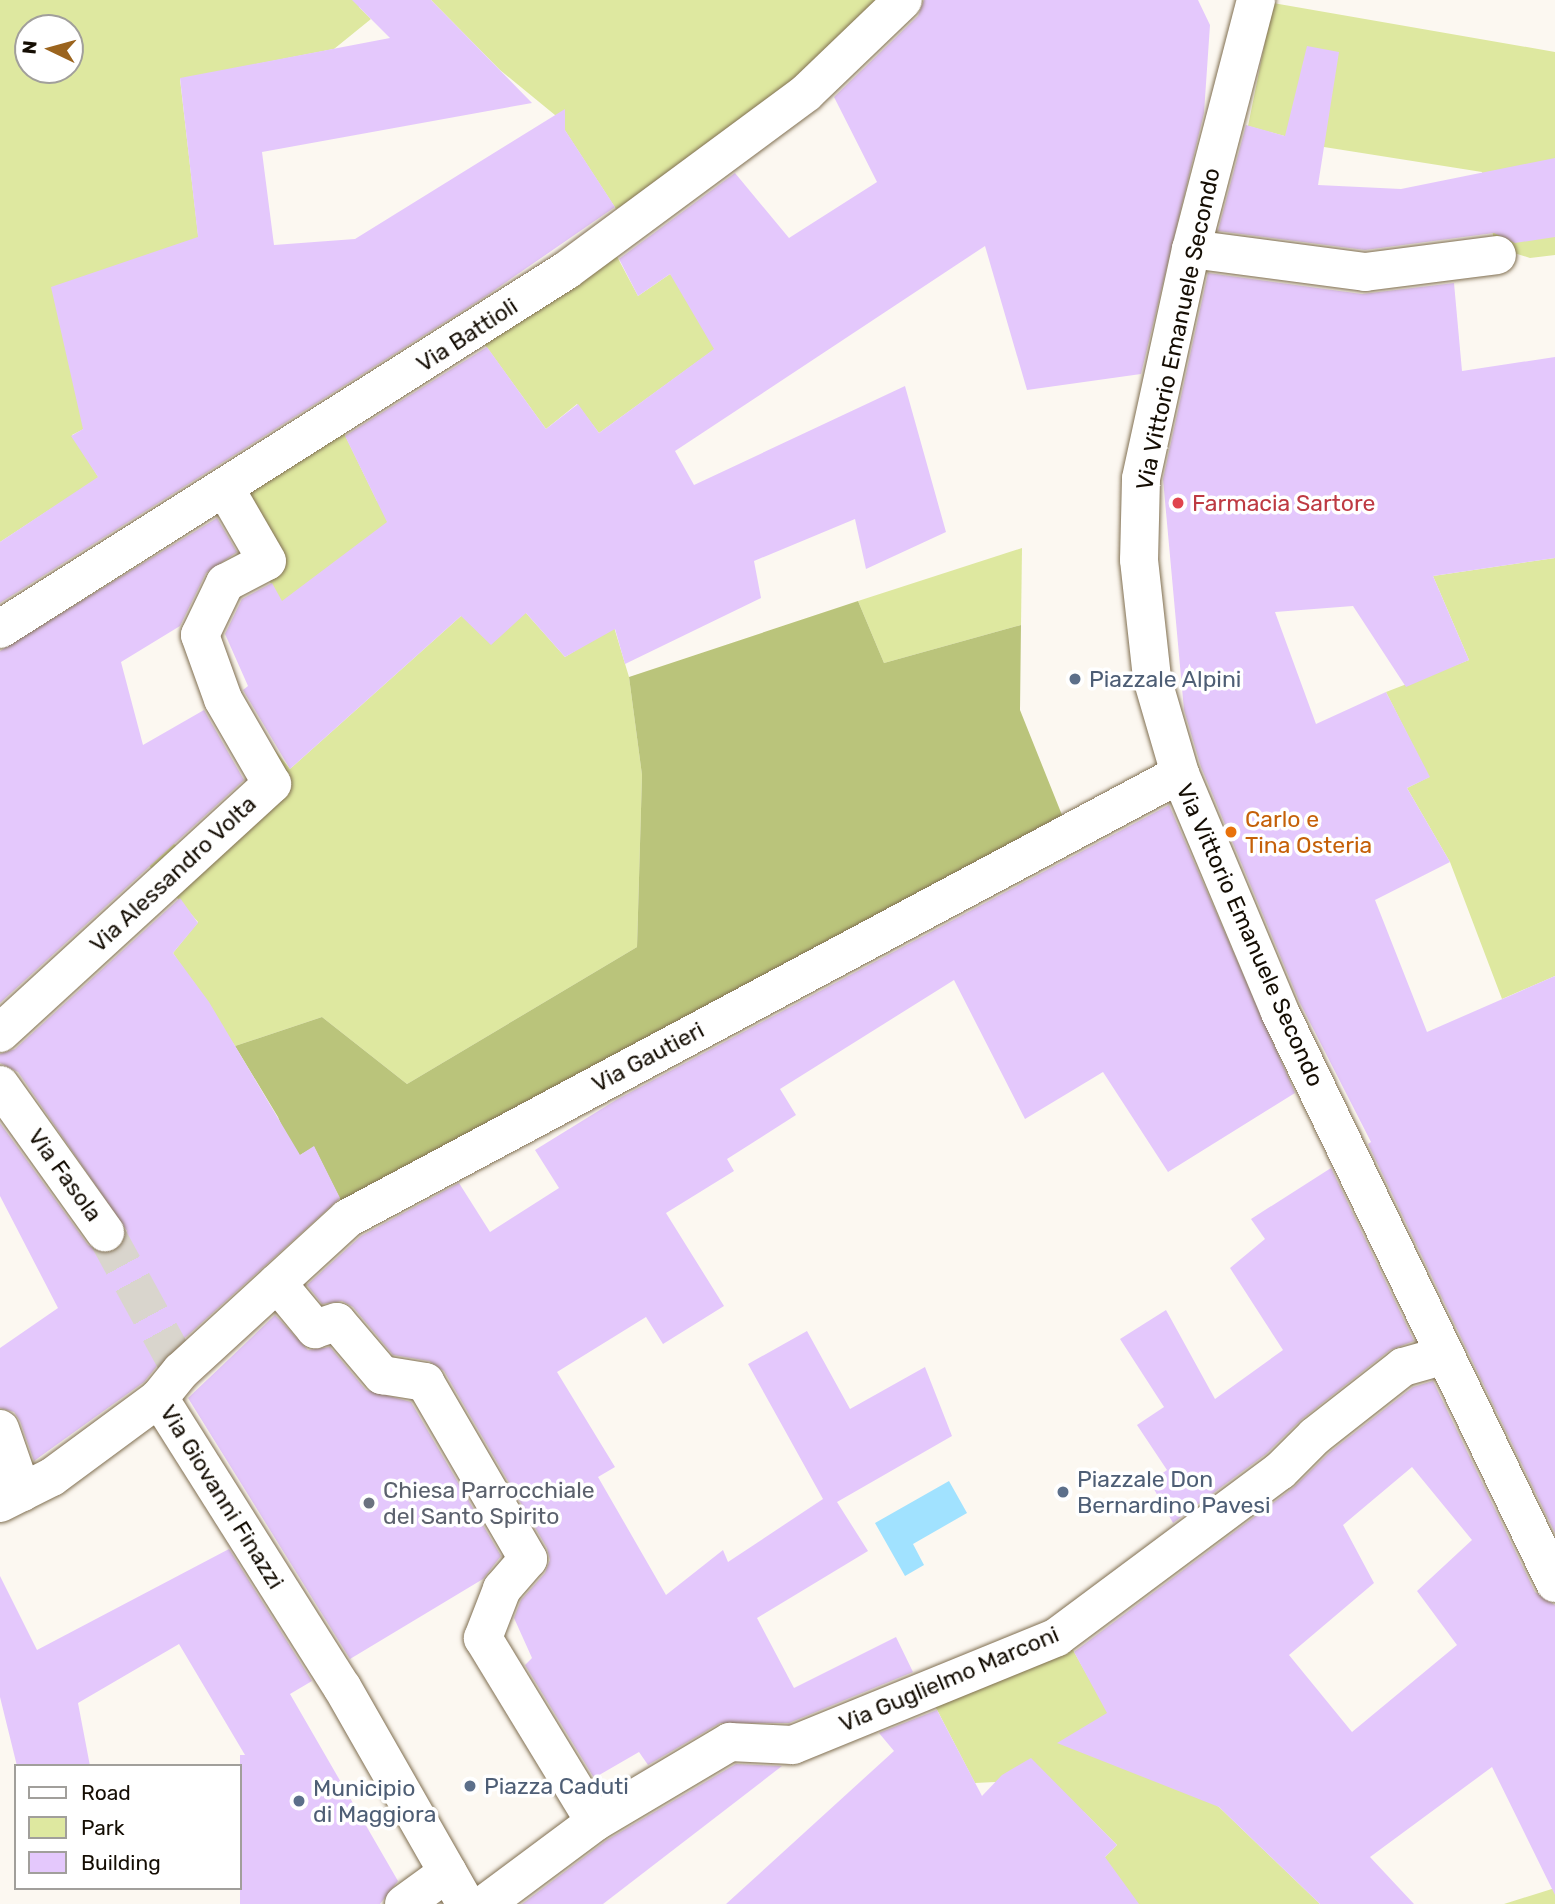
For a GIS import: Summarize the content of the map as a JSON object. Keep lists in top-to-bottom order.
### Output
{
  "streets": {
    "street": [
      "Via Vittorio Emanuele Secondo",
      "Via Battioli",
      "Via Alessandro Volta",
      "Via Gautieri",
      "Via Fasola",
      "Via Giovanni Finazzi",
      "Via Guglielmo Marconi"
    ]
  },
  "crossings": [
    ["Via Vittorio Emanuele Secondo", "Via Gautieri"],
    ["Via Vittorio Emanuele Secondo", "Via Guglielmo Marconi"],
    ["Via Battioli", "Via Alessandro Volta"],
    ["Via Gautieri", "Via Giovanni Finazzi"]
  ],
  "places": [
    "Farmacia Sartore",
    "Piazzale Alpini",
    "Carlo e Tina Osteria",
    "Piazzale Don Bernardino Pavesi",
    "Chiesa Parrocchiale del Santo Spirito",
    "Piazza Caduti",
    "Municipio di Maggiora"
  ],
  "legend": ["Road", "Park", "Building"],
  "north": "left"
}
